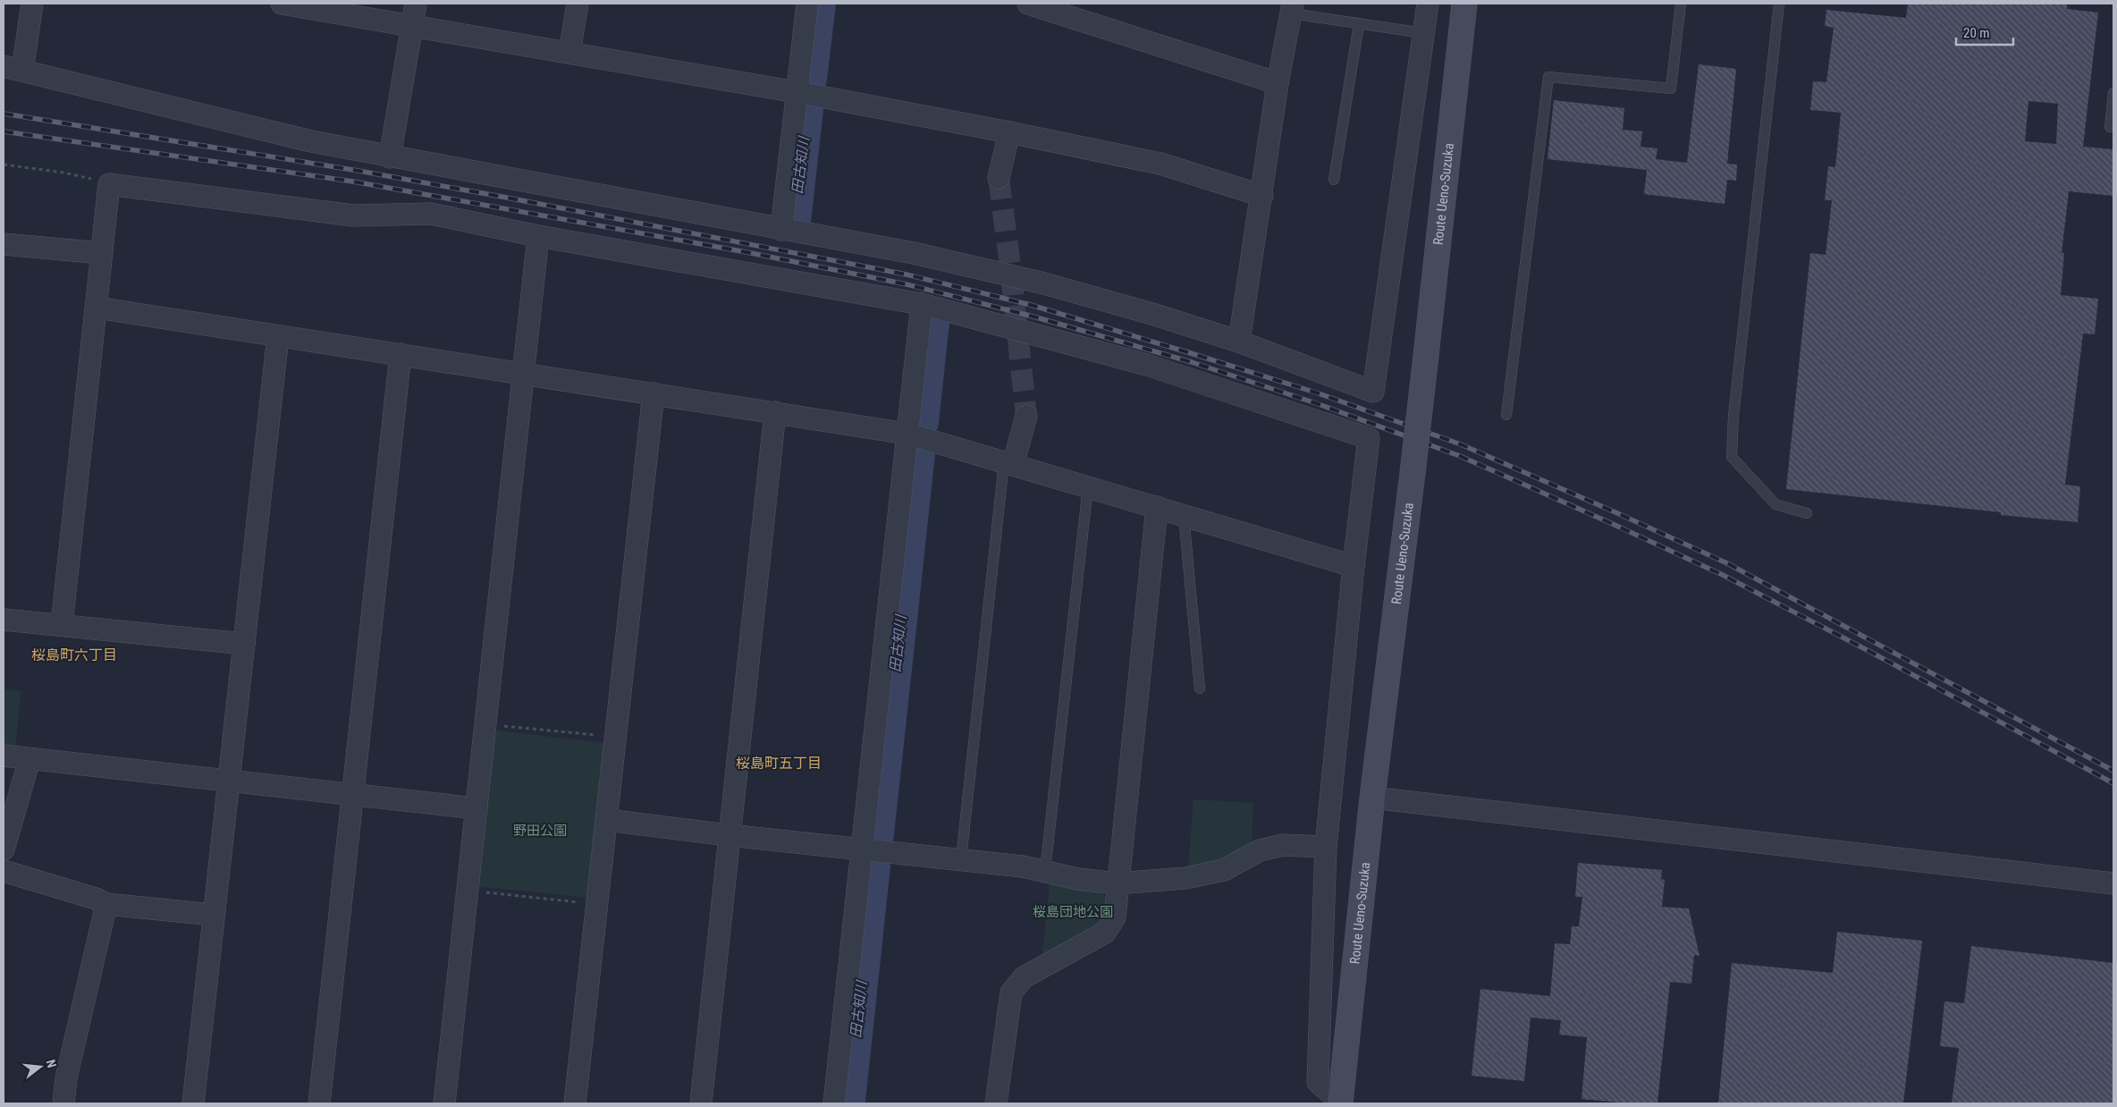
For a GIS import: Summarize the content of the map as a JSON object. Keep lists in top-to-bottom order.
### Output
{
  "streets": {
    "main road": ["Route Ueno-Suzuka"]
  },
  "districts": ["桜島町六丁目", "桜島町五丁目"],
  "water": ["田古知川"],
  "parks": ["野田公園", "桜島団地公園"],
  "scale_bar": "20 m",
  "north": "right"
}
